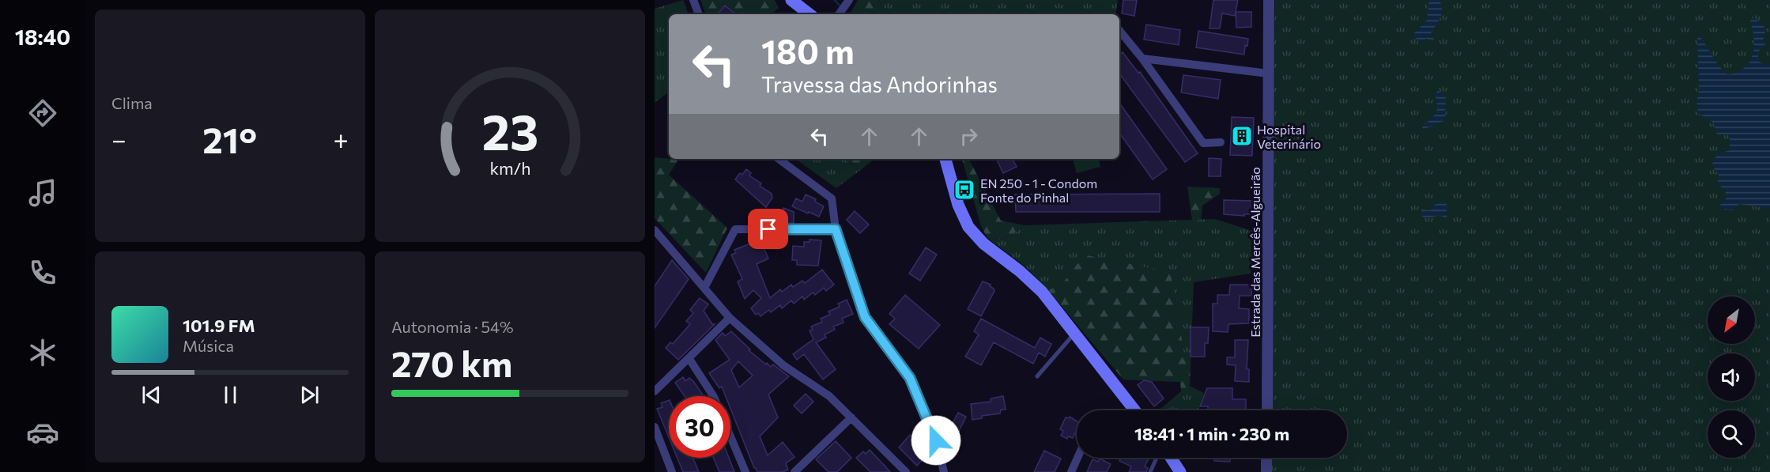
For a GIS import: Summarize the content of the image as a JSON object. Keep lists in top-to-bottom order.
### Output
{
  "streets": {
    "street": ["Estrada das Mercês-Algueirão"]
  },
  "places": {
    "building": ["Hospital Veterinário"],
    "bus stop": ["EN 250 - 1 - Condom Fonte do Pinhal"]
  },
  "north": "bottom left",
  "page": {
    "tabs": "18:40",
    "tile": [
      "Clima",
      ["Autonomia · 54%", "270 km"]
    ],
    "turn": ["180 m", "Travessa das Andorinhas"],
    "heat": ["−", "21°", "+"],
    "song": ["101.9 FM", "Música"],
    "limit": "30",
    "trip": "18:41 · 1 min · 230 m",
    "gauge": ["23", "km/h"]
  }
}
